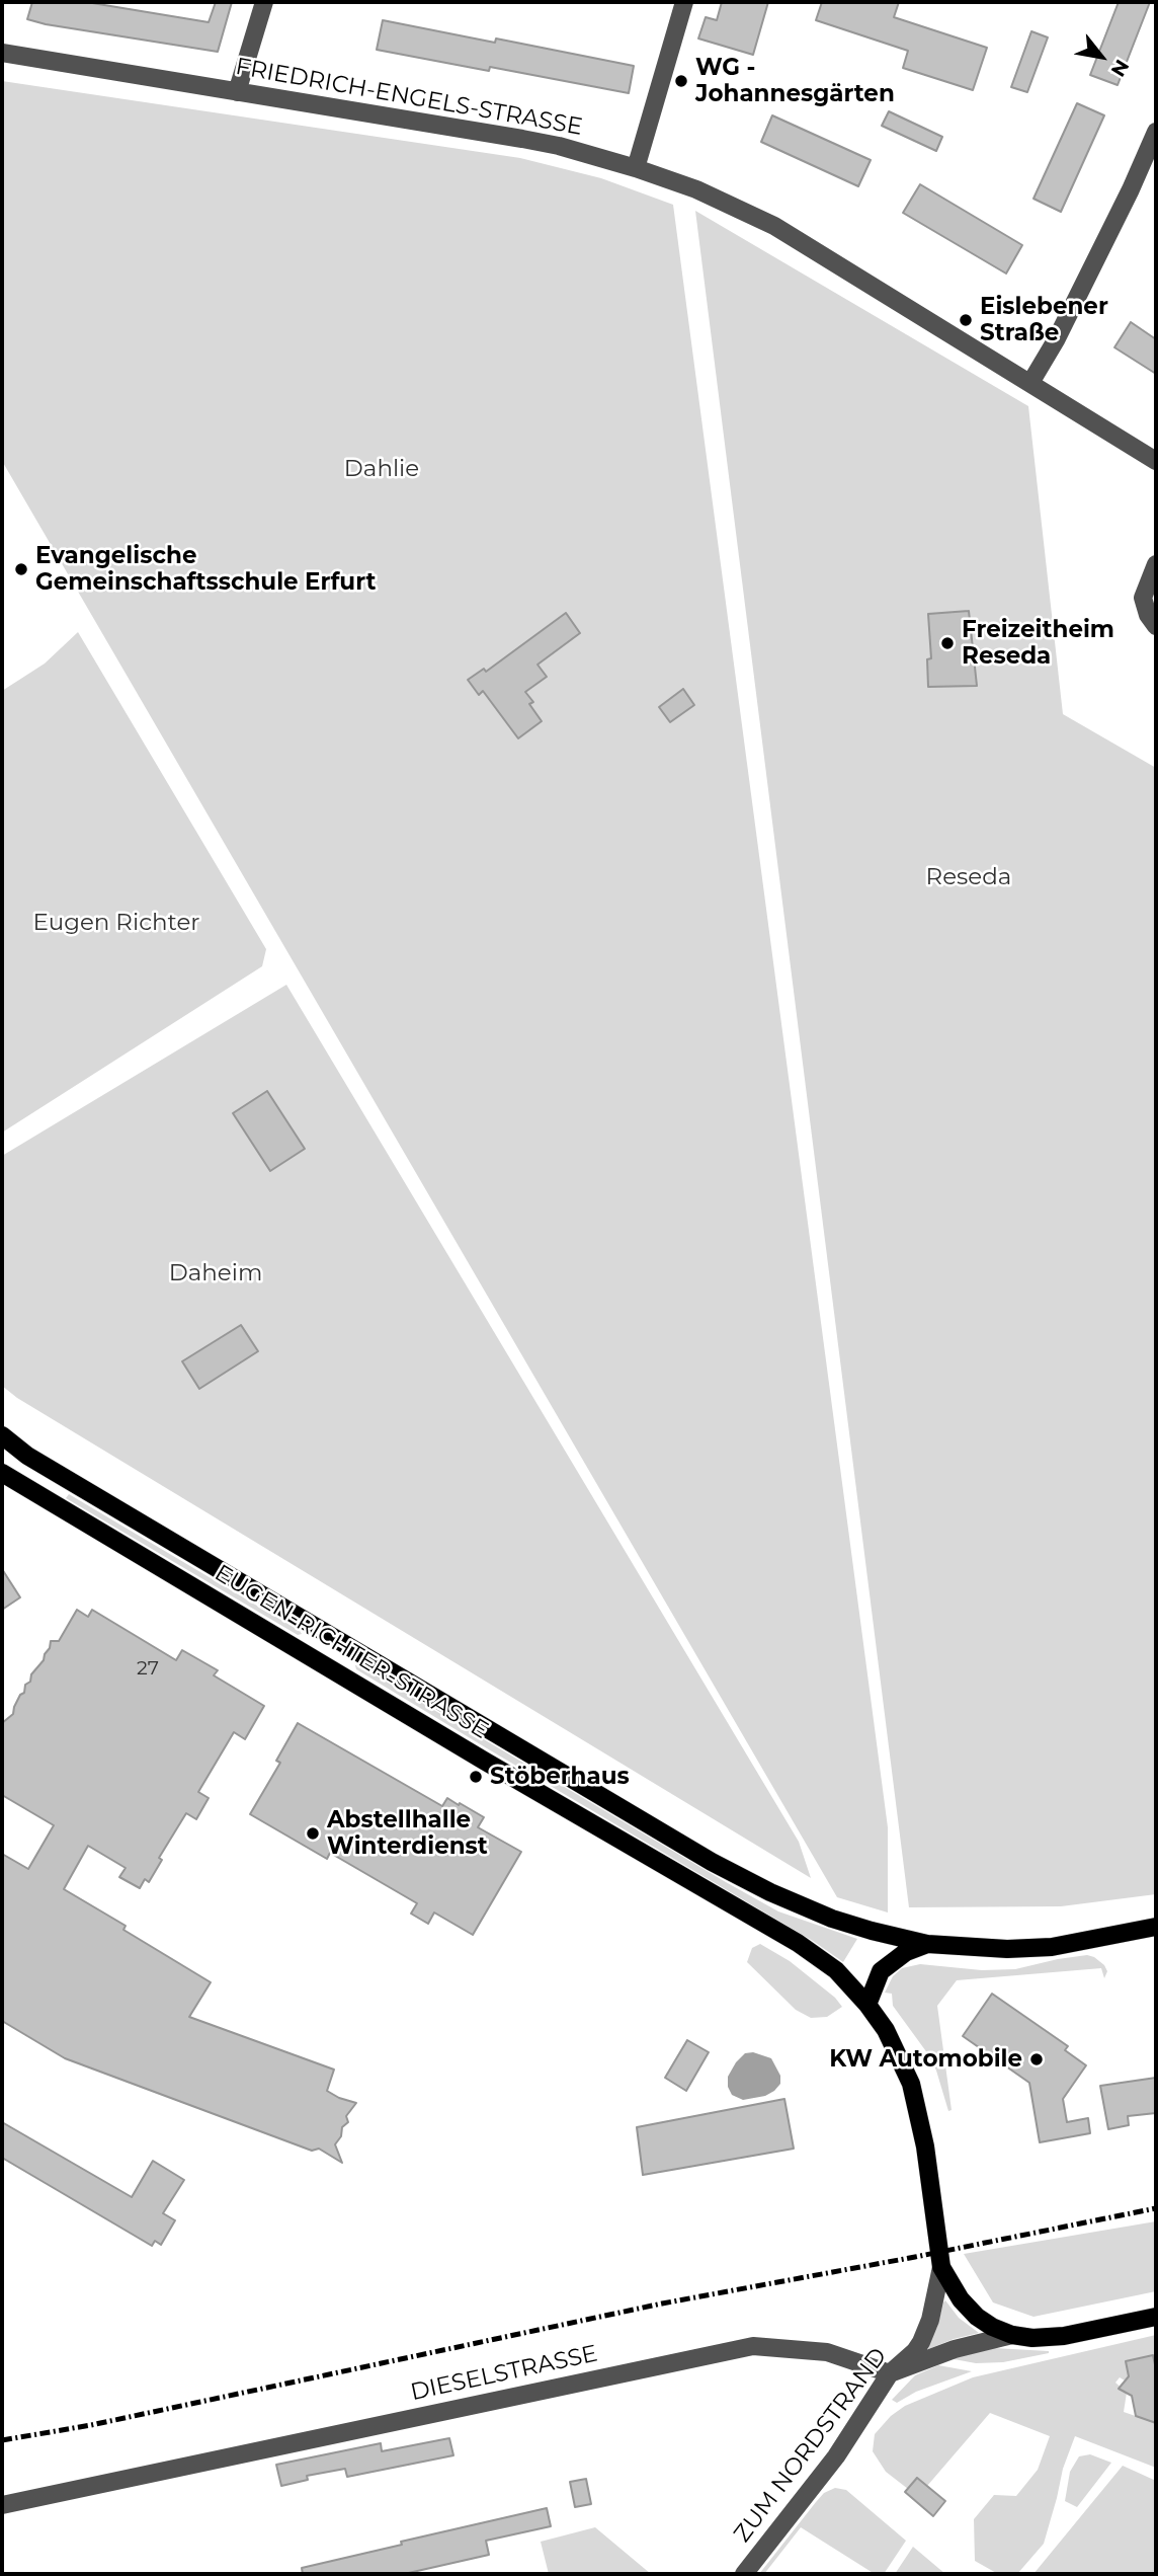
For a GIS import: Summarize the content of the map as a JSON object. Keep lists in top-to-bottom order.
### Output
{
  "streets": {
    "main road": ["EUGEN-RICHTER-STRASSE"],
    "street": ["FRIEDRICH-ENGELS-STRASSE", "DIESELSTRASSE", "ZUM NORDSTRAND"]
  },
  "crossings": [
    ["EUGEN-RICHTER-STRASSE", "ZUM NORDSTRAND"],
    ["DIESELSTRASSE", "ZUM NORDSTRAND"]
  ],
  "parks": [
    "Dahlie",
    "Reseda",
    "Eugen Richter",
    "Daheim"
  ],
  "places": [
    "WG - Johannesgärten",
    "Eislebener Straße",
    "Evangelische Gemeinschaftsschule Erfurt",
    "Freizeitheim Reseda",
    "Stöberhaus",
    "Abstellhalle Winterdienst",
    "KW Automobile"
  ],
  "house_numbers": ["27"],
  "north": "bottom right"
}
